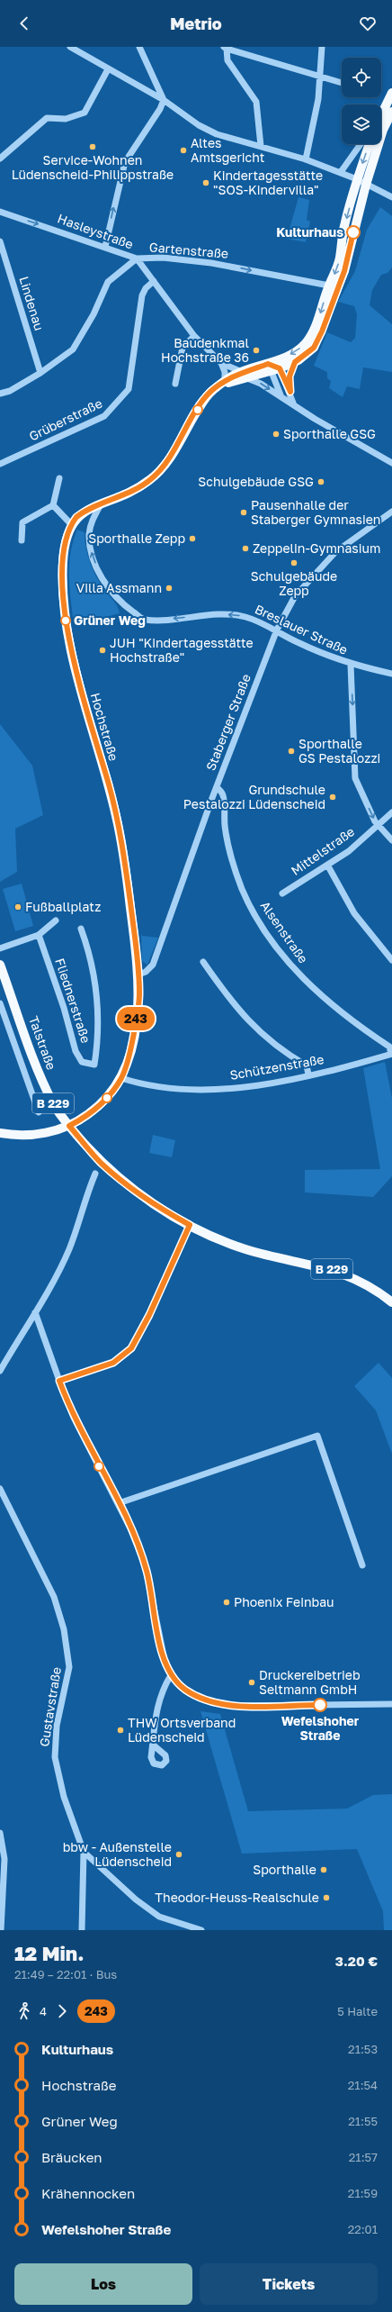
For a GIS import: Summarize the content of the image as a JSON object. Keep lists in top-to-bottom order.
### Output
{
  "streets": {
    "main road": ["Hochstraße", "Talstraße", "B 229"],
    "street": [
      "Hasleystraße",
      "Gartenstraße",
      "Lindenau",
      "Grüberstraße",
      "Breslauer Straße",
      "Staberger Straße",
      "Mittelstraße",
      "Alsenstraße",
      "Fliednerstraße",
      "Schützenstraße",
      "Gustavstraße"
    ]
  },
  "crossings": [
    ["Hasleystraße", "Gartenstraße"],
    ["Hasleystraße", "Grüberstraße"],
    ["Hasleystraße", "Hochstraße"],
    ["Gartenstraße", "Lindenau"],
    ["Breslauer Straße", "Staberger Straße"],
    ["Breslauer Straße", "Hochstraße"],
    ["Staberger Straße", "Hochstraße"],
    ["Staberger Straße", "Alsenstraße"],
    ["Hochstraße", "Talstraße"],
    ["Hochstraße", "Schützenstraße"],
    ["Hochstraße", "B 229"],
    ["Alsenstraße", "Schützenstraße"],
    ["Talstraße", "B 229"]
  ],
  "one_way": ["Hasleystraße", "Gartenstraße"],
  "places": [
    "Service-Wohnen Lüdenscheid-Philippstraße",
    "Altes Amtsgericht",
    "Kindertagesstätte \"SOS-Kindervilla\"",
    "Kulturhaus",
    "Baudenkmal Hochstraße 36",
    "Sporthalle GSG",
    "Schulgebäude GSG",
    "Pausenhalle der Staberger Gymnasien",
    "Sporthalle Zepp",
    "Zeppelin-Gymnasium",
    "Schulgebäude Zepp",
    "Villa Assmann",
    "Grüner Weg",
    "JUH \"Kindertagesstätte Hochstraße\"",
    "Sporthalle GS Pestalozzi",
    "Grundschule Pestalozzi Lüdenscheid",
    "Fußballplatz",
    "Phoenix Feinbau",
    "Druckereibetrieb Seltmann GmbH",
    "Wefelshoher Straße",
    "THW Ortsverband Lüdenscheid",
    "bbw - Außenstelle Lüdenscheid",
    "Sporthalle",
    "Theodor-Heuss-Realschule"
  ],
  "lines": ["bus line 243"],
  "page": {
    "header": "Metrio",
    "on_map": "243",
    "heading": ["12 Min.", "21:49 – 22:01 · Bus", "3.20 €"],
    "legs": ["4", "243", "5 Halte"],
    "list": [
      {
        "name": "Kulturhaus",
        "value": "21:53"
      },
      {
        "name": "Hochstraße",
        "value": "21:54"
      },
      {
        "name": "Grüner Weg",
        "value": "21:55"
      },
      {
        "name": "Bräucken",
        "value": "21:57"
      },
      {
        "name": "Krähennocken",
        "value": "21:59"
      },
      {
        "name": "Wefelshoher Straße",
        "value": "22:01"
      }
    ],
    "buttons": ["Los", "Tickets"]
  }
}
